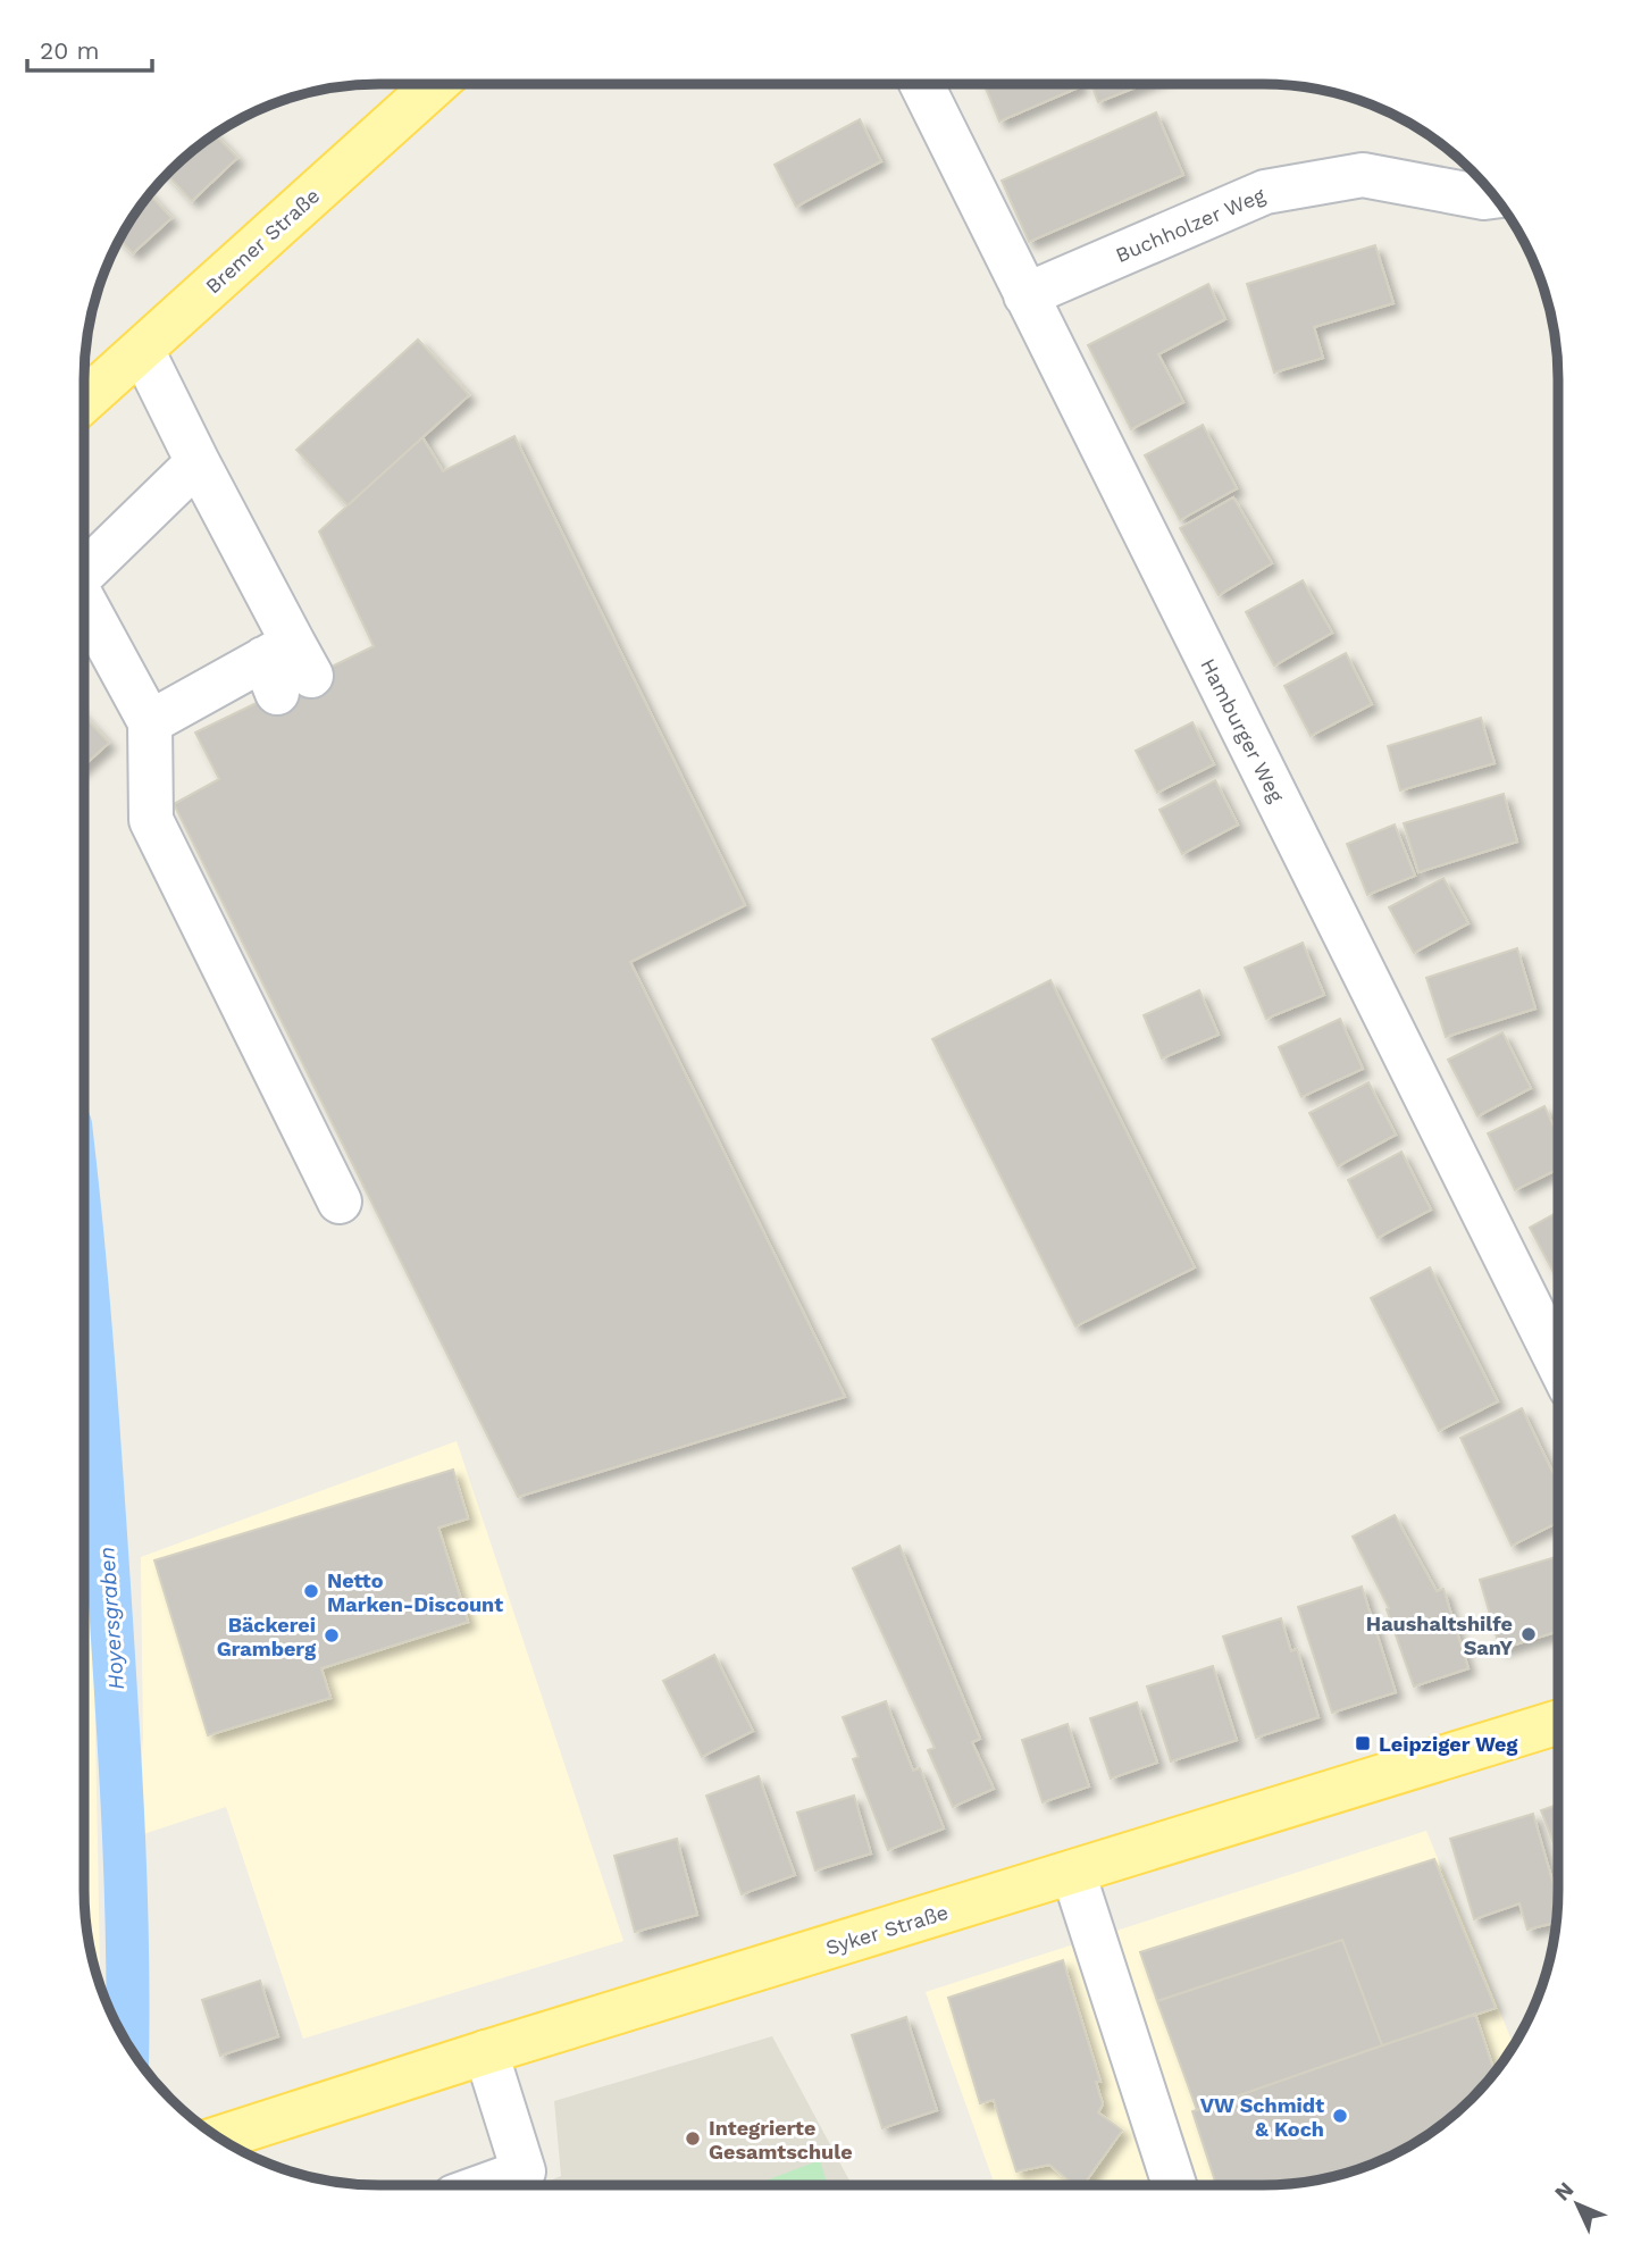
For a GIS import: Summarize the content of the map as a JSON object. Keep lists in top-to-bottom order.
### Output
{
  "streets": {
    "main road": ["Bremer Straße", "Syker Straße"],
    "street": ["Buchholzer Weg", "Hamburger Weg"]
  },
  "crossings": [
    ["Buchholzer Weg", "Hamburger Weg"]
  ],
  "water": ["Hoyersgraben"],
  "places": {
    "other": [
      "Netto Marken-Discount",
      "Haushaltshilfe SanY",
      "Bäckerei Gramberg",
      "VW Schmidt & Koch",
      "Integrierte Gesamtschule"
    ],
    "transit": ["Leipziger Weg"]
  },
  "scale_bar": "20 m",
  "north": "top left"
}
